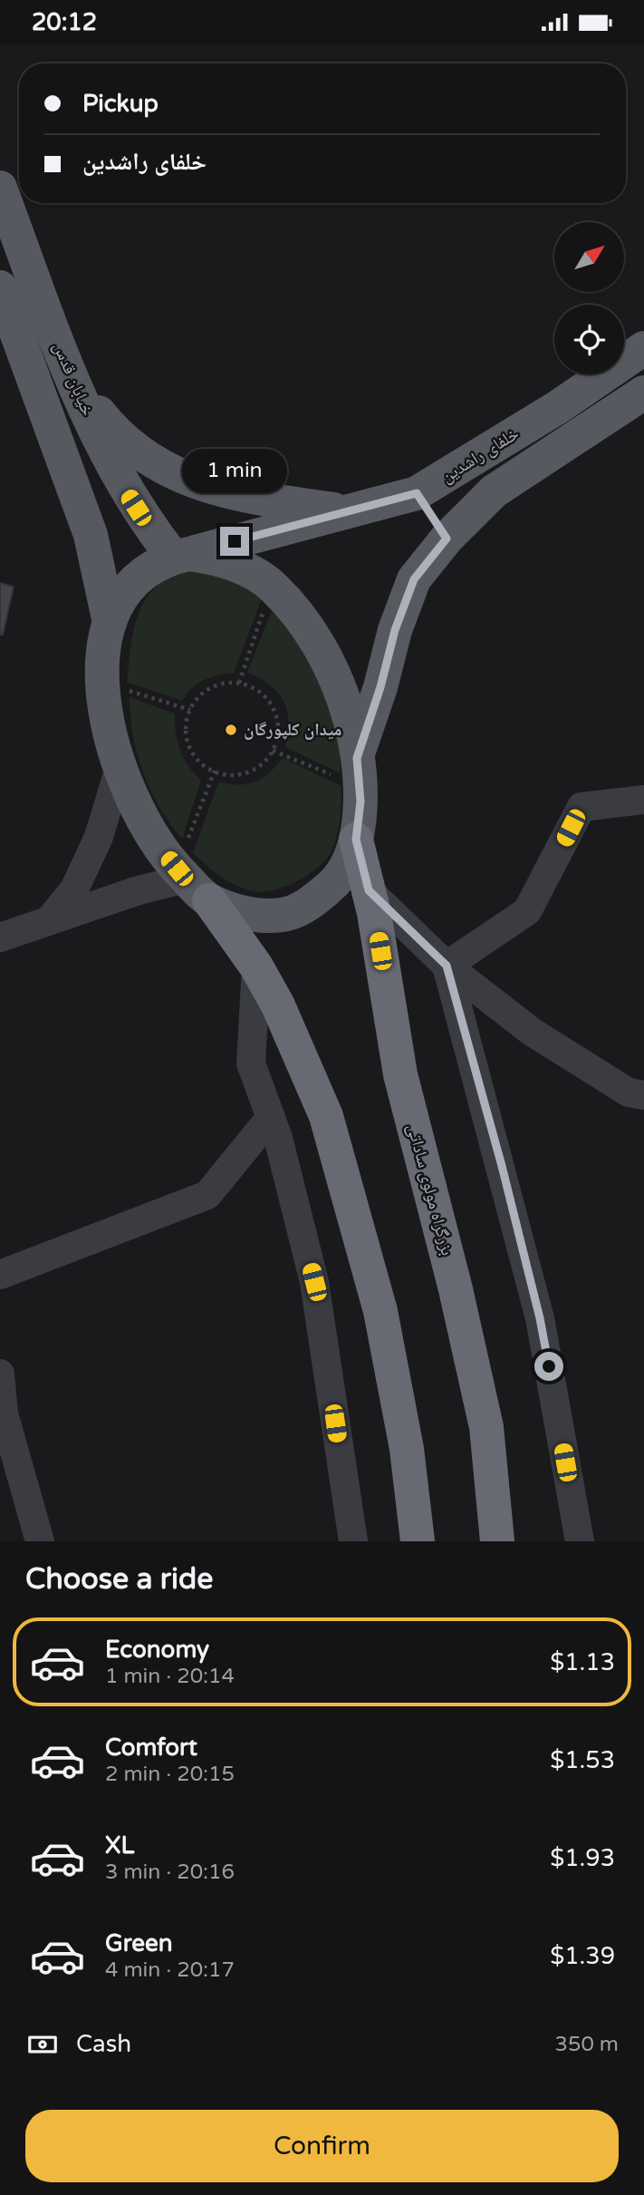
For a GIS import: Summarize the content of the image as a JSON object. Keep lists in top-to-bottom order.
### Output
{
  "streets": {
    "highway": ["بزرگراه مولوی ساداتی"],
    "main road": ["خیابان قدس", "خلفای راشدین"]
  },
  "crossings": [
    ["خیابان قدس", "خلفای راشدین"],
    ["خلفای راشدین", "بزرگراه مولوی ساداتی"]
  ],
  "places": ["میدان کلپورگان"],
  "north": "top right",
  "page": {
    "status": "20:12",
    "banner": ["Pickup", "خلفای راشدین"],
    "bubble": "1 min",
    "heading": "Choose a ride",
    "list": [
      {
        "name": "Economy",
        "note": "1 min · 20:14",
        "value": "$1.13"
      },
      {
        "name": "Comfort",
        "note": "2 min · 20:15",
        "value": "$1.53"
      },
      {
        "name": "XL",
        "note": "3 min · 20:16",
        "value": "$1.93"
      },
      {
        "name": "Green",
        "note": "4 min · 20:17",
        "value": "$1.39"
      }
    ],
    "pay": ["Cash", "350 m"],
    "buttons": "Confirm"
  }
}
